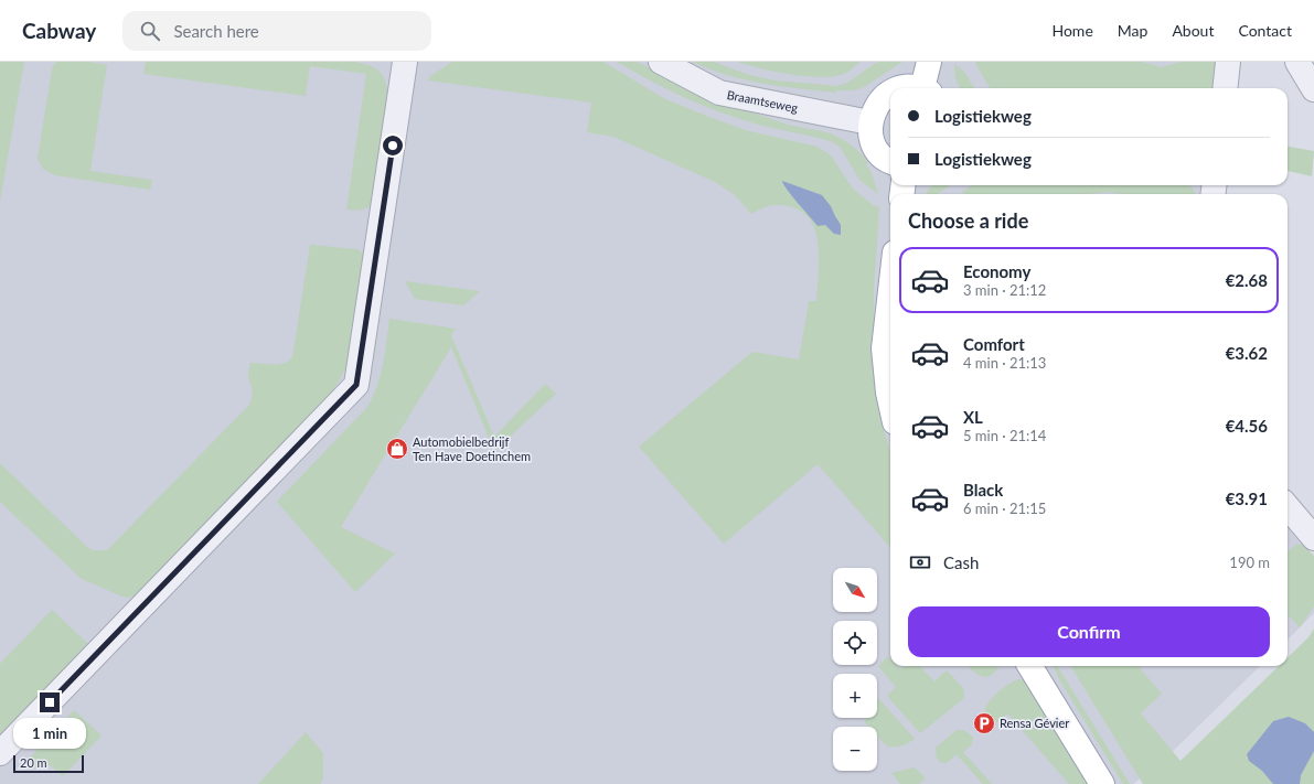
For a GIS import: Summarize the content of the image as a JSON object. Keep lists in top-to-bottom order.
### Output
{
  "streets": {
    "street": ["Braamtseweg"]
  },
  "places": {
    "shop": ["Automobielbedrijf Ten Have Doetinchem"],
    "parking": ["Rensa Gévier"]
  },
  "scale_bar": "20 m",
  "north": "bottom right",
  "page": {
    "header": "Cabway",
    "search": "Search here",
    "nav": [
      "Home",
      "Map",
      "About",
      "Contact"
    ],
    "banner": ["Logistiekweg", "Logistiekweg"],
    "heading": "Choose a ride",
    "list": [
      {
        "name": "Economy",
        "note": "3 min · 21:12",
        "value": "€2.68"
      },
      {
        "name": "Comfort",
        "note": "4 min · 21:13",
        "value": "€3.62"
      },
      {
        "name": "XL",
        "note": "5 min · 21:14",
        "value": "€4.56"
      },
      {
        "name": "Black",
        "note": "6 min · 21:15",
        "value": "€3.91"
      }
    ],
    "pay": ["Cash", "190 m"],
    "map_buttons": ["+", "−"],
    "buttons": "Confirm",
    "bubble": "1 min",
    "scale": "20 m"
  }
}
